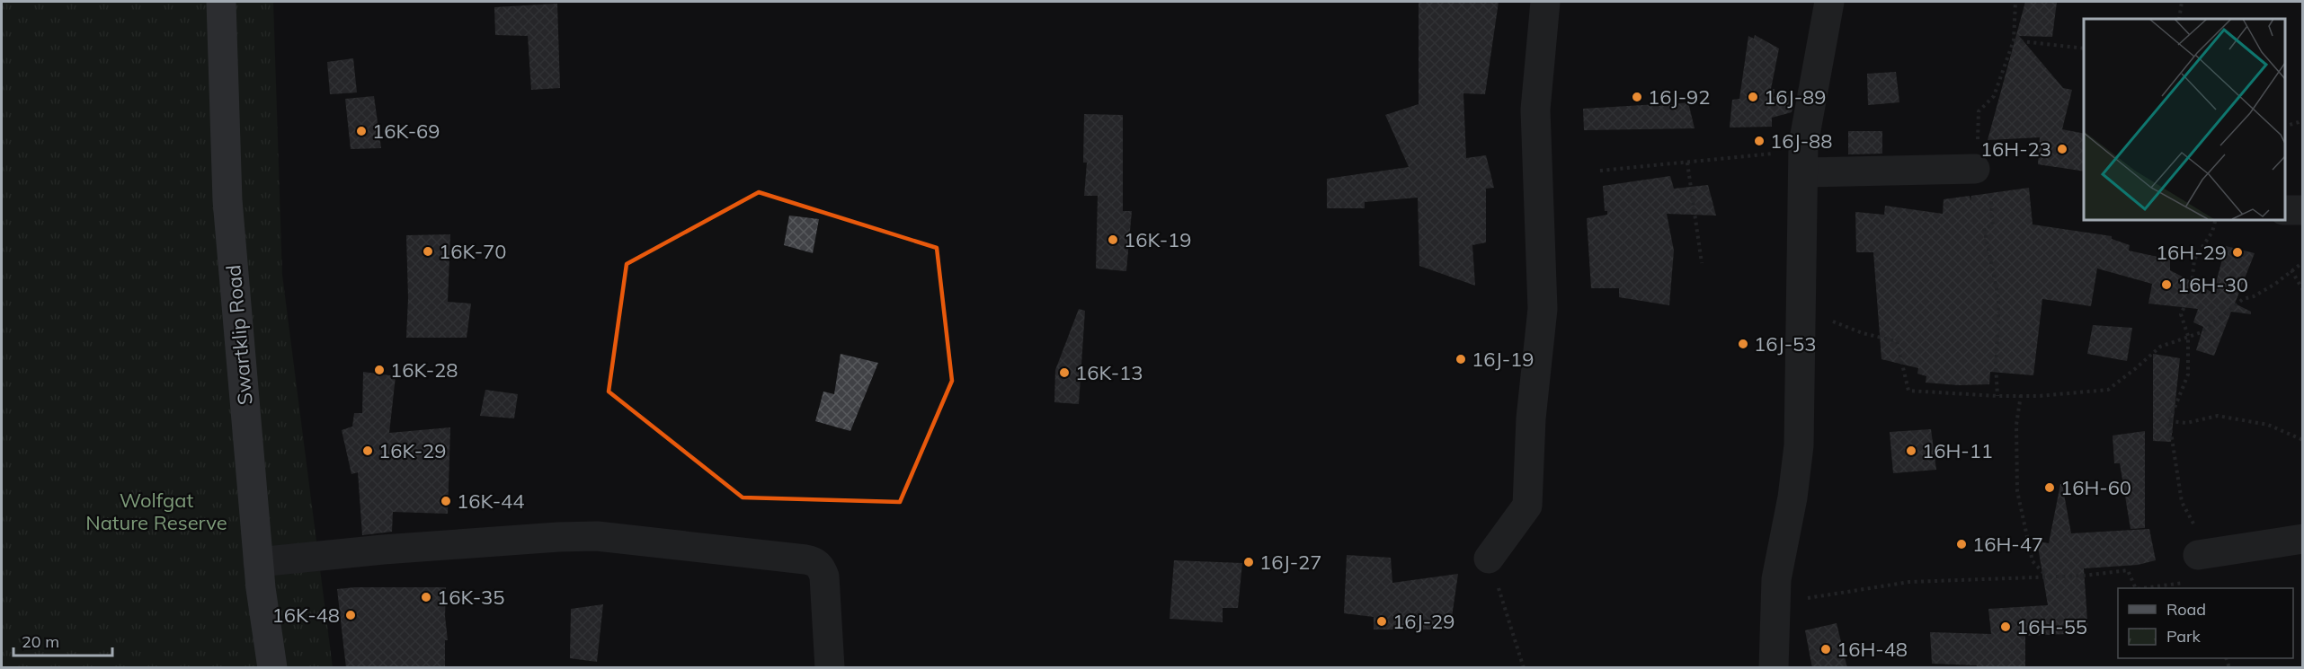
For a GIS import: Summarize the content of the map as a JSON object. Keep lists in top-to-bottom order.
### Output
{
  "streets": {
    "main road": ["Swartklip Road"]
  },
  "parks": ["Wolfgat Nature Reserve"],
  "places": [
    "16J-92",
    "16J-89",
    "16K-69",
    "16J-88",
    "16H-23",
    "16K-19",
    "16K-70",
    "16H-29",
    "16H-30",
    "16J-53",
    "16J-19",
    "16K-28",
    "16K-13",
    "16K-29",
    "16H-11",
    "16H-60",
    "16K-44",
    "16H-47",
    "16J-27",
    "16K-35",
    "16K-48",
    "16J-29",
    "16H-55",
    "16H-48"
  ],
  "legend": ["Road", "Park"],
  "scale_bar": "20 m"
}
